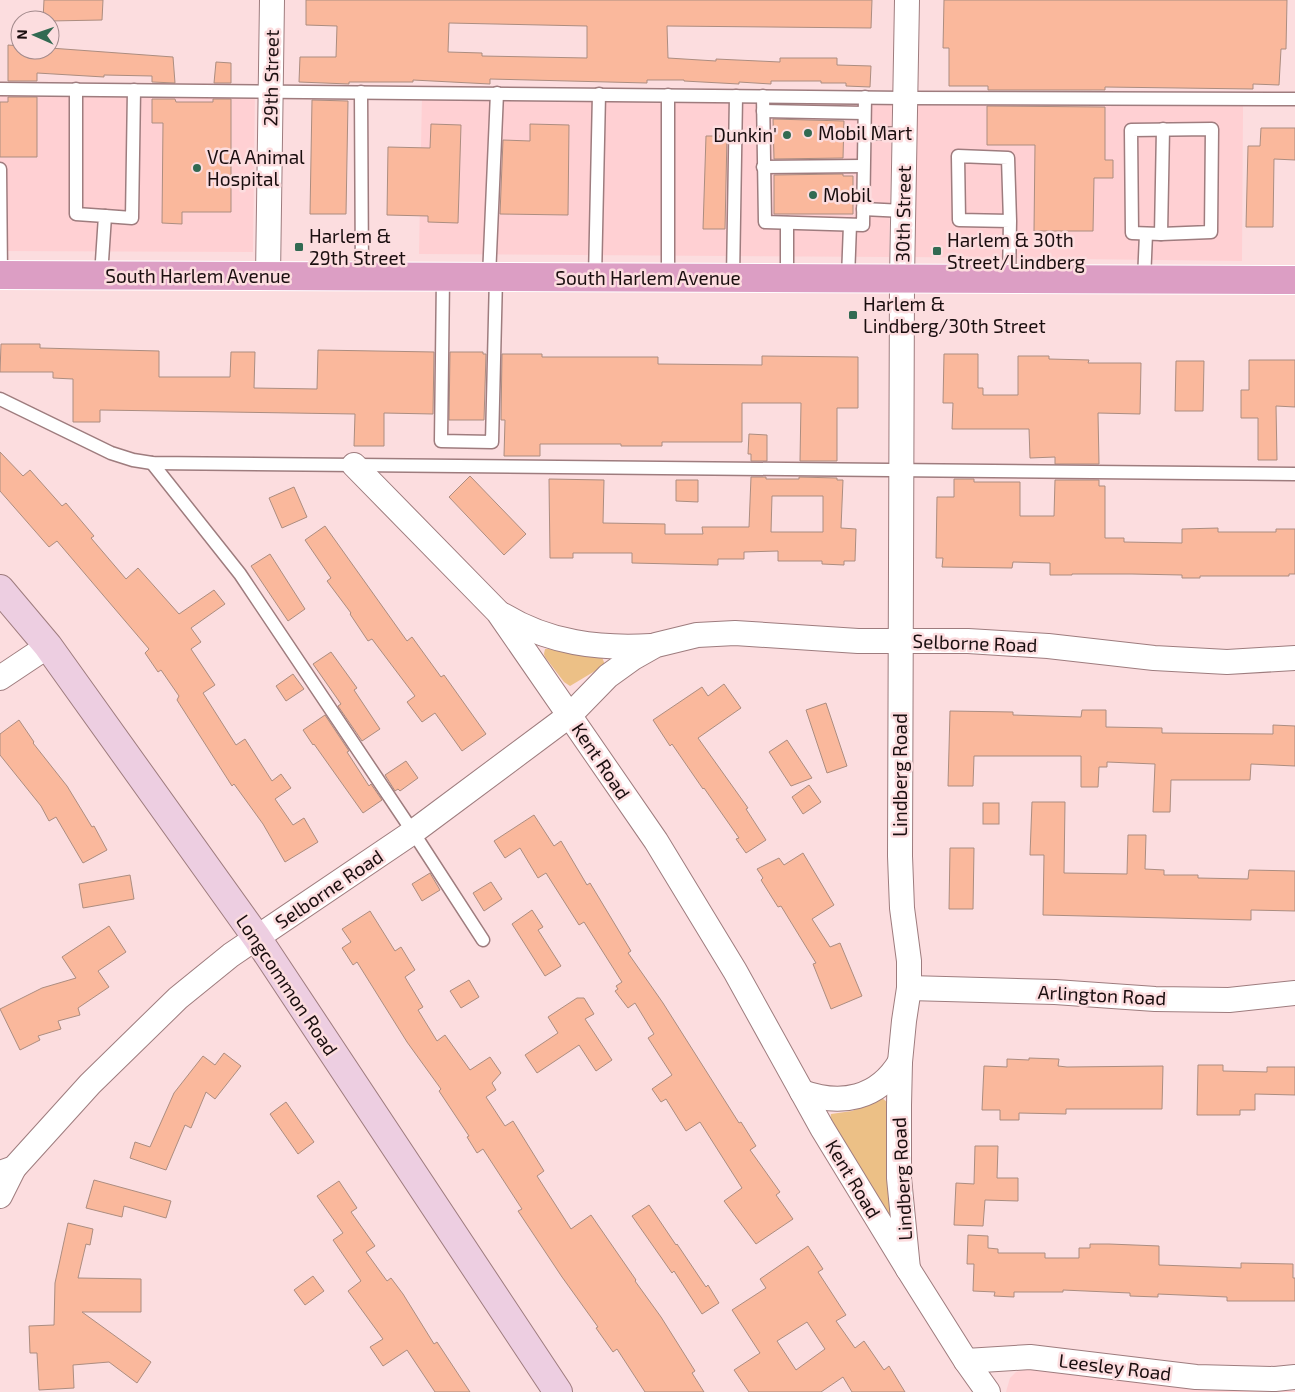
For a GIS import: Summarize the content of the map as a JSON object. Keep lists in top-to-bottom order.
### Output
{
  "streets": {
    "main road": ["South Harlem Avenue"],
    "street": [
      "29th Street",
      "30th Street",
      "Selborne Road",
      "Kent Road",
      "Lindberg Road",
      "Longcommon Road",
      "Arlington Road",
      "Leesley Road"
    ]
  },
  "crossings": [
    ["29th Street", "South Harlem Avenue"],
    ["30th Street", "South Harlem Avenue"],
    ["30th Street", "Lindberg Road"],
    ["South Harlem Avenue", "Lindberg Road"],
    ["Selborne Road", "Kent Road"],
    ["Selborne Road", "Lindberg Road"],
    ["Selborne Road", "Longcommon Road"],
    ["Kent Road", "Lindberg Road"],
    ["Kent Road", "Leesley Road"],
    ["Lindberg Road", "Arlington Road"]
  ],
  "places": {
    "other": [
      "Mobil Mart",
      "Dunkin'",
      "VCA Animal Hospital",
      "Mobil"
    ],
    "transit": ["Harlem & 29th Street", "Harlem & 30th Street/Lindberg", "Harlem & Lindberg/30th Street"]
  },
  "north": "left"
}
